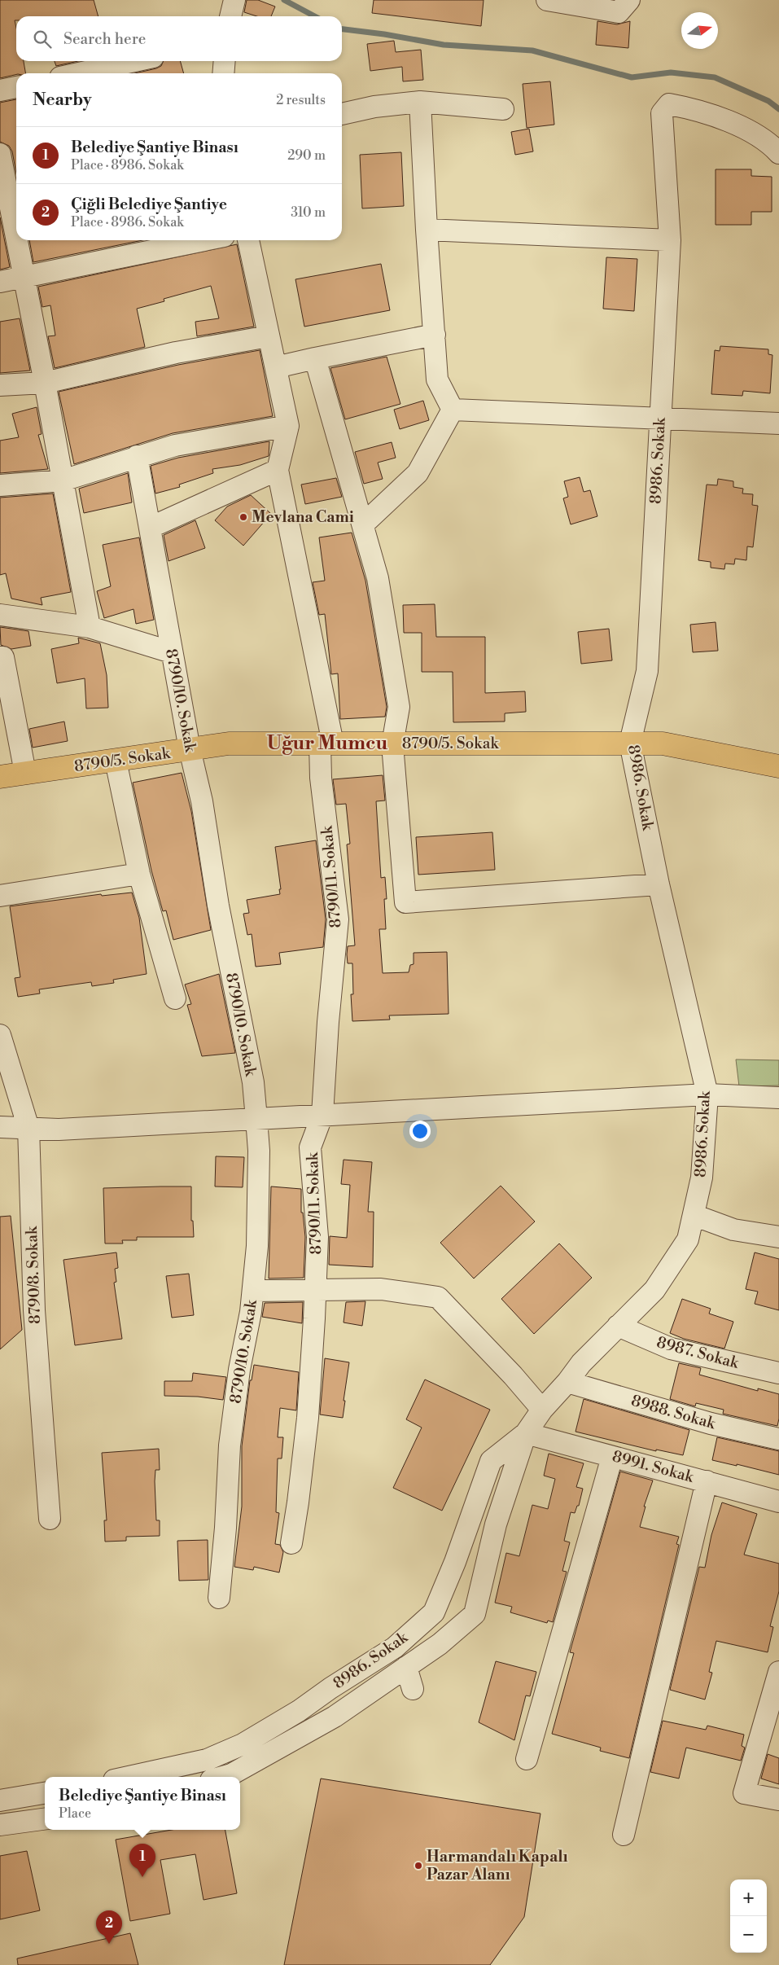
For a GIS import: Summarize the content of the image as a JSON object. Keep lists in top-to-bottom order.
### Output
{
  "streets": {
    "main road": ["8790/5. Sokak"],
    "street": [
      "8986. Sokak",
      "8790/10. Sokak",
      "8790/11. Sokak",
      "8790/8. Sokak",
      "8987. Sokak",
      "8988. Sokak",
      "8991. Sokak"
    ]
  },
  "crossings": [
    ["8986. Sokak", "8790/5. Sokak"],
    ["8986. Sokak", "8987. Sokak"],
    ["8986. Sokak", "8988. Sokak"],
    ["8986. Sokak", "8991. Sokak"],
    ["8790/10. Sokak", "8790/5. Sokak"],
    ["8790/5. Sokak", "8790/11. Sokak"]
  ],
  "districts": ["Uğur Mumcu"],
  "places": ["Mevlana Cami", "Harmandalı Kapalı Pazar Alanı"],
  "north": "right",
  "page": {
    "search": "Search here",
    "heading": ["Nearby", "2 results"],
    "list": [
      {
        "mark": "1",
        "name": "Belediye Şantiye Binası",
        "note": "Place · 8986. Sokak",
        "value": "290 m"
      },
      {
        "mark": "2",
        "name": "Çiğli Belediye Şantiye",
        "note": "Place · 8986. Sokak",
        "value": "310 m"
      }
    ],
    "popup": ["Belediye Şantiye Binası", "Place"],
    "pins": ["1", "2"],
    "map_buttons": ["+", "−"]
  }
}
